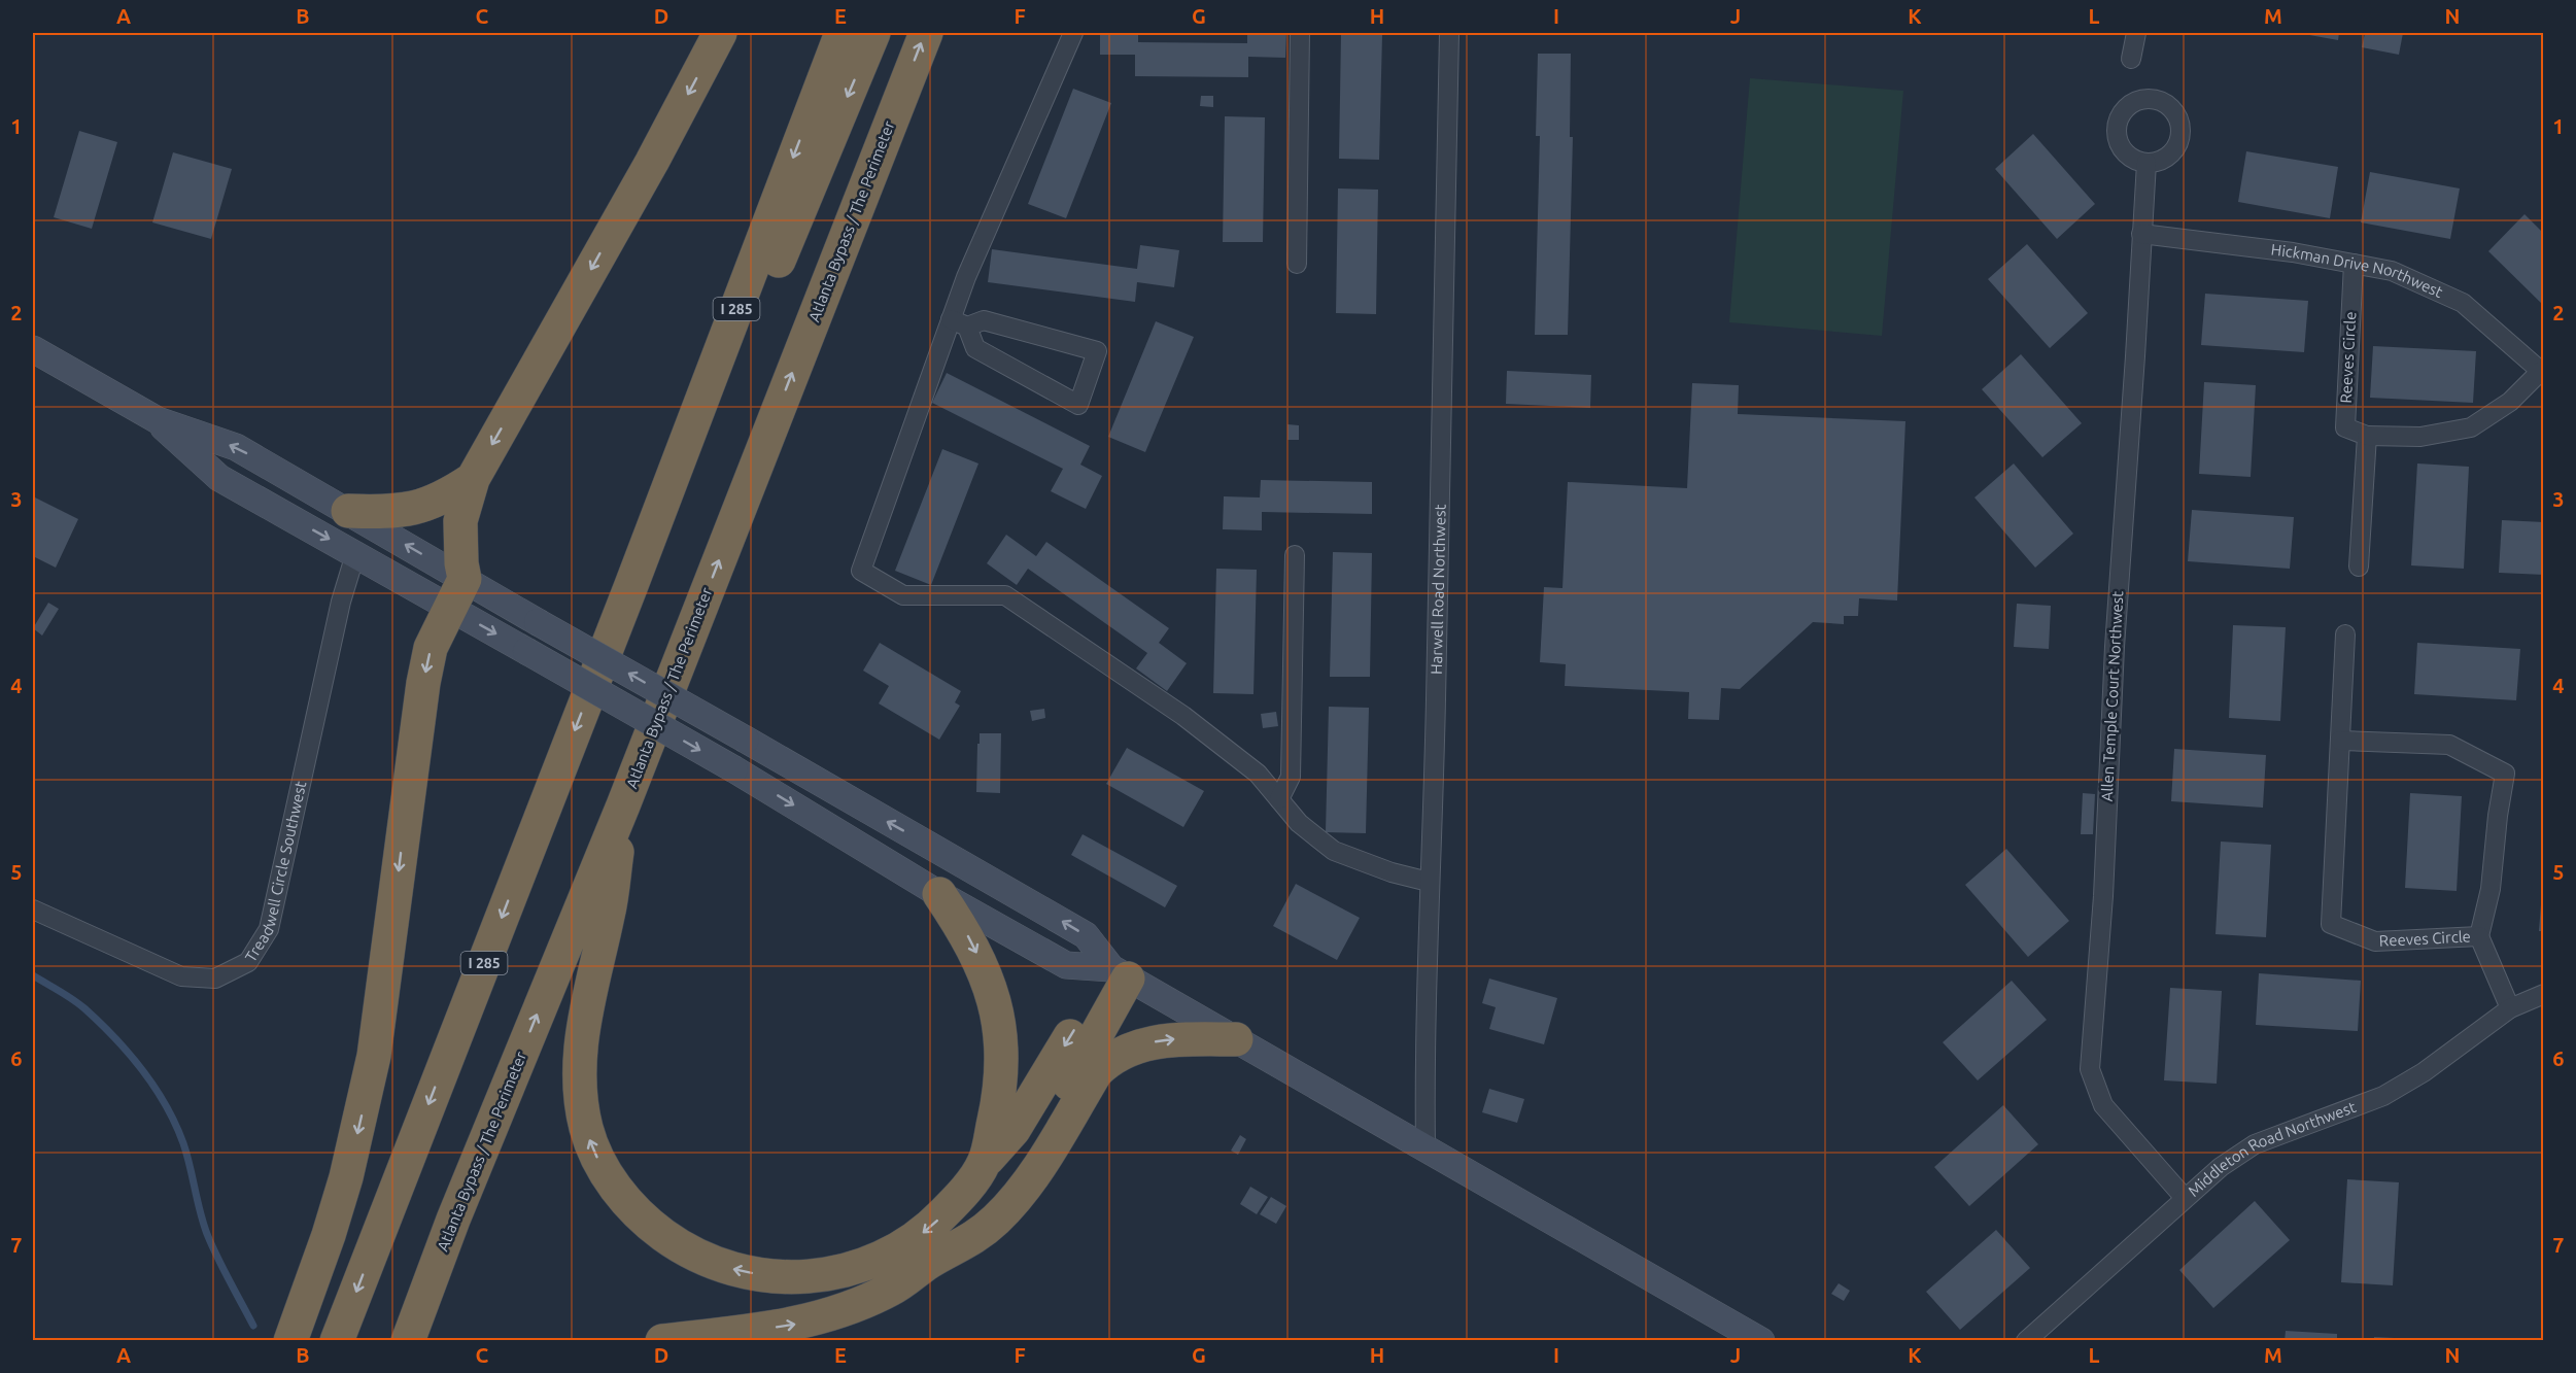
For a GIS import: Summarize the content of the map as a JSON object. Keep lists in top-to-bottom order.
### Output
{
  "streets": {
    "highway": ["Atlanta Bypass / The Perimeter", "I 285"],
    "street": [
      "Hickman Drive Northwest",
      "Reeves Circle",
      "Harwell Road Northwest",
      "Allen Temple Court Northwest",
      "Treadwell Circle Southwest",
      "Middleton Road Northwest"
    ]
  },
  "crossings": [
    ["Hickman Drive Northwest", "Reeves Circle"],
    ["Hickman Drive Northwest", "Allen Temple Court Northwest"],
    ["Allen Temple Court Northwest", "Middleton Road Northwest"]
  ],
  "grid": {
    "columns": [
      "A",
      "B",
      "C",
      "D",
      "E",
      "F",
      "G",
      "H",
      "I",
      "J",
      "K",
      "L",
      "M",
      "N"
    ],
    "rows": [
      "1",
      "2",
      "3",
      "4",
      "5",
      "6",
      "7"
    ]
  }
}
